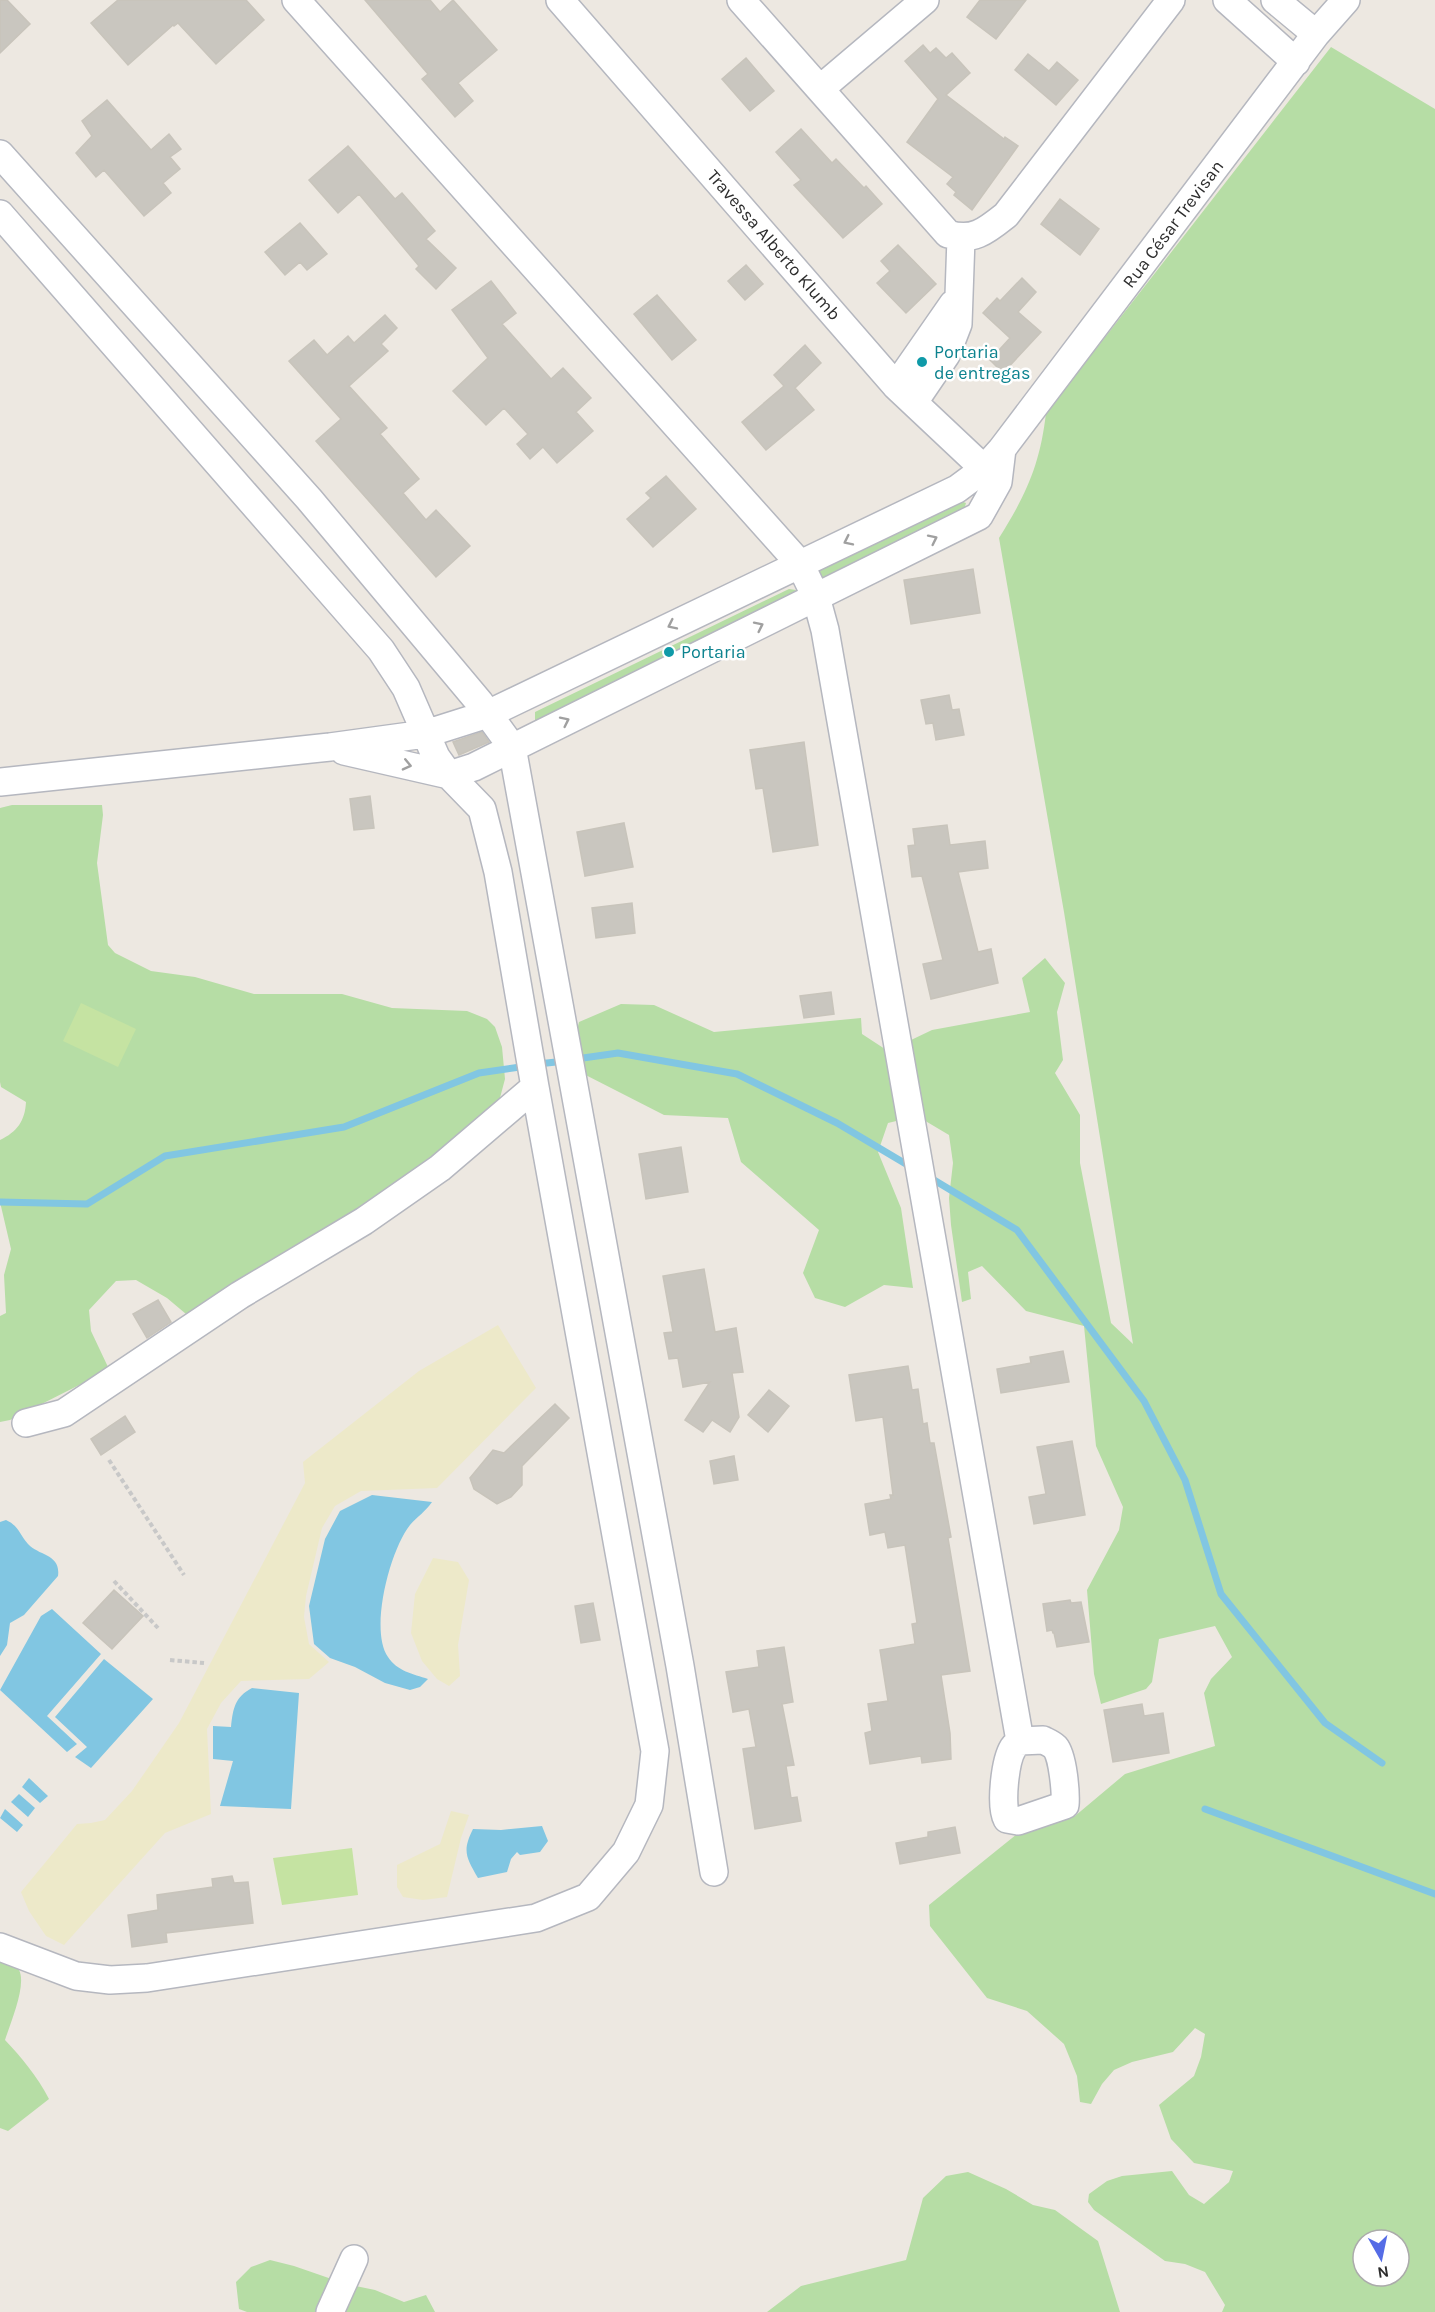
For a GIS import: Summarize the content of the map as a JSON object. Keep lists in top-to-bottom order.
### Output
{
  "streets": {
    "street": ["Rua César Trevisan", "Travessa Alberto Klumb"]
  },
  "crossings": [
    ["Rua César Trevisan", "Travessa Alberto Klumb"]
  ],
  "places": ["Portaria de entregas", "Portaria"],
  "north": "bottom"
}
